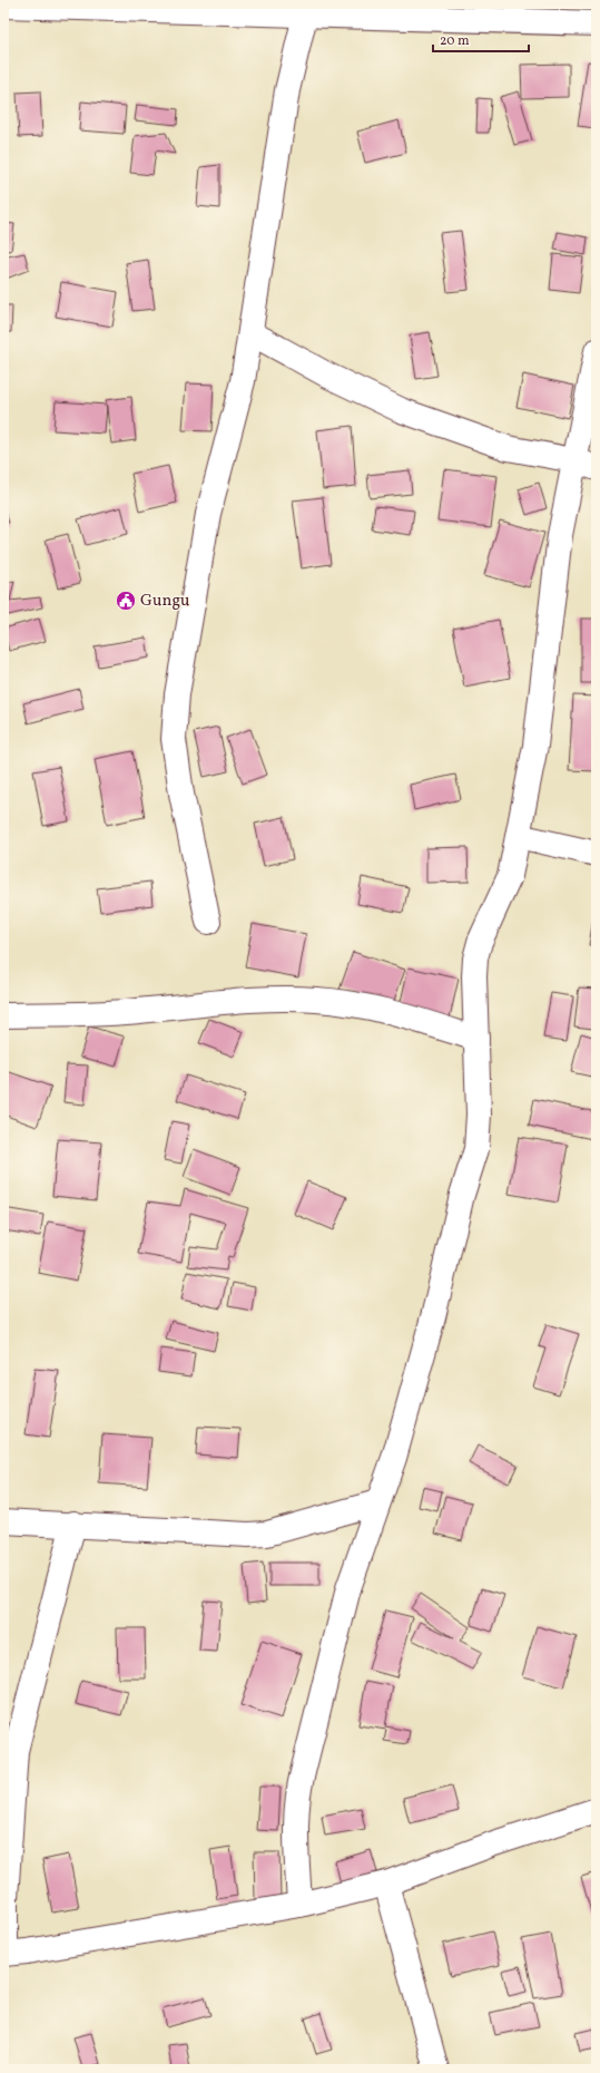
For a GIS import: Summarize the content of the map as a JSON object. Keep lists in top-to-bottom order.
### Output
{
  "places": {
    "public building": ["Gungu"]
  },
  "scale_bar": "20 m"
}
